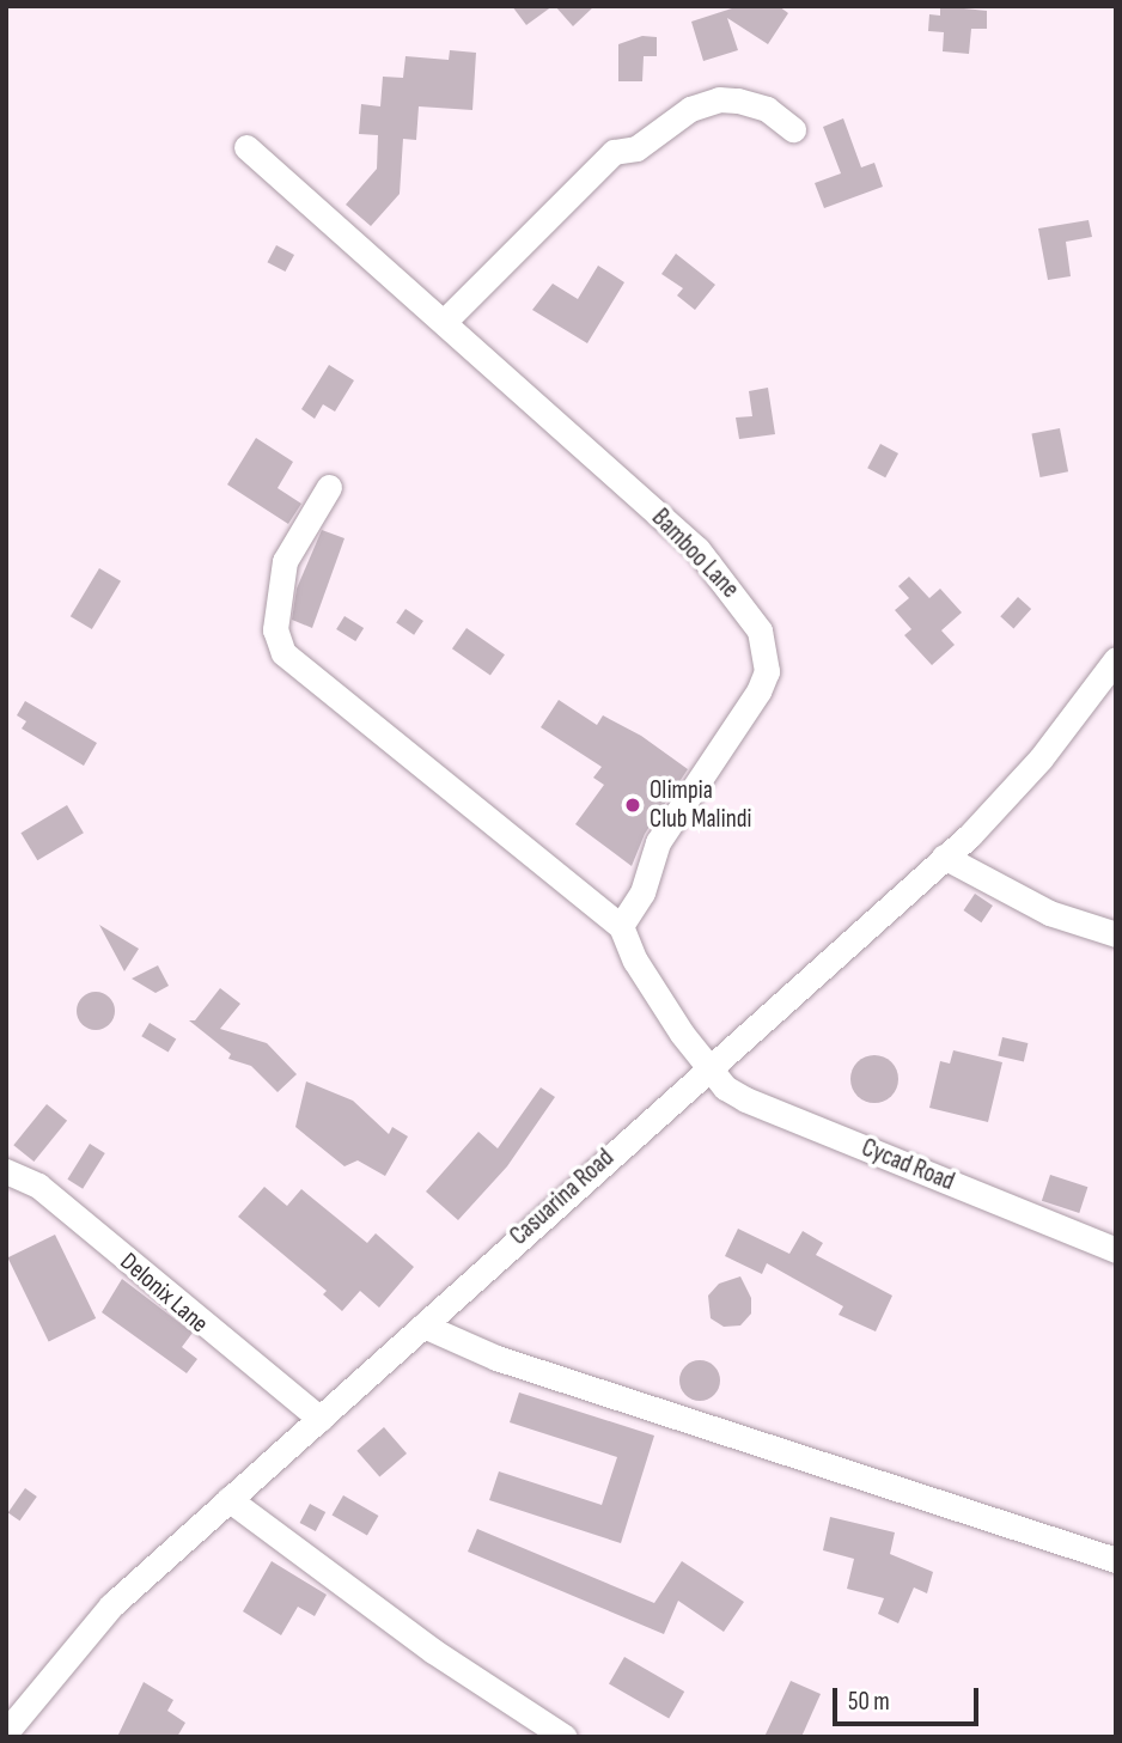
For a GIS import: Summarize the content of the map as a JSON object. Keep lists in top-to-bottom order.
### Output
{
  "streets": {
    "street": [
      "Bamboo Lane",
      "Cycad Road",
      "Casuarina Road",
      "Delonix Lane"
    ]
  },
  "crossings": [
    ["Cycad Road", "Casuarina Road"],
    ["Casuarina Road", "Delonix Lane"]
  ],
  "places": ["Olimpia Club Malindi"],
  "scale_bar": "50 m"
}
